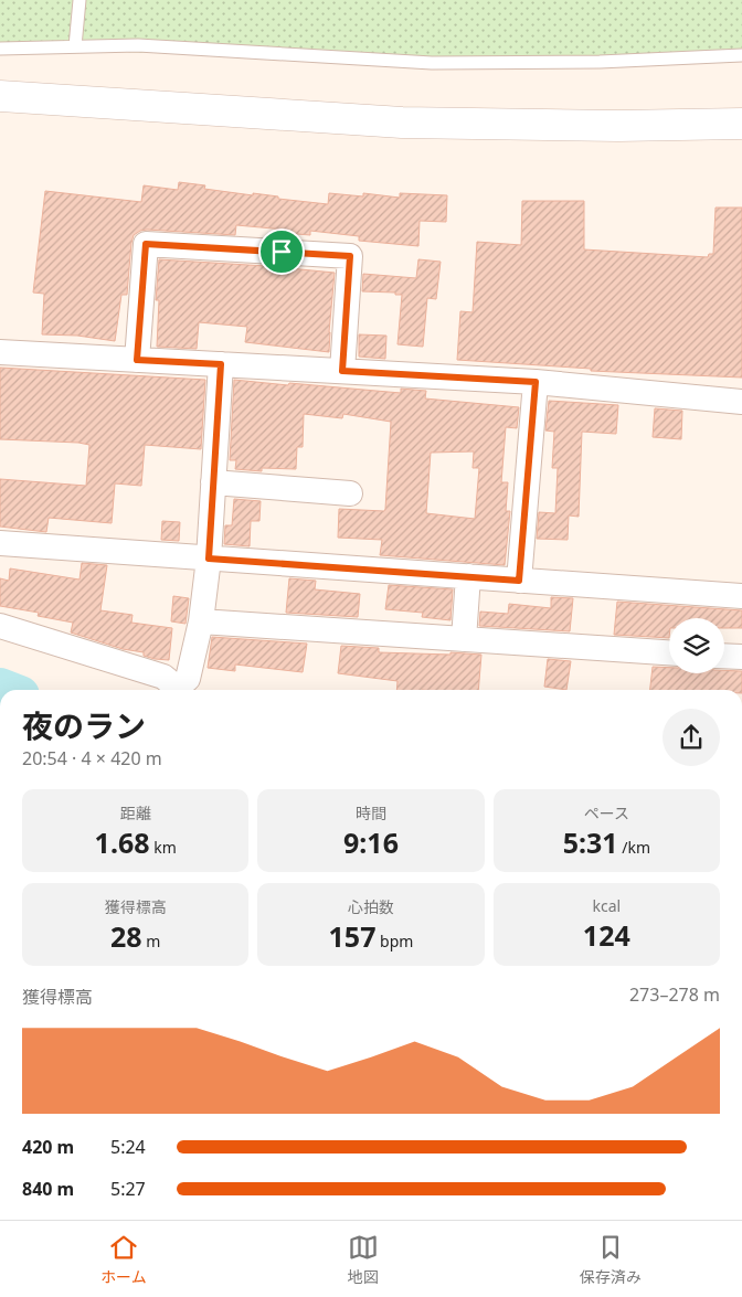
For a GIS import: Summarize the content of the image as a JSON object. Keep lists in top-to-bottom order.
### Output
{
  "page": {
    "heading": ["夜のラン", "20:54 · 4 × 420 m"],
    "stats": [
      ["距離", "1.68 km"],
      ["時間", "9:16"],
      ["ペース", "5:31 /km"],
      ["獲得標高", "28 m"],
      ["心拍数", "157 bpm"],
      ["kcal", "124"]
    ],
    "chart": ["獲得標高", "273–278 m"],
    "list": [
      {
        "name": "420 m",
        "note": "5:24"
      },
      {
        "name": "840 m",
        "note": "5:27"
      }
    ],
    "tabs": ["ホーム", "地図", "保存済み"]
  }
}
